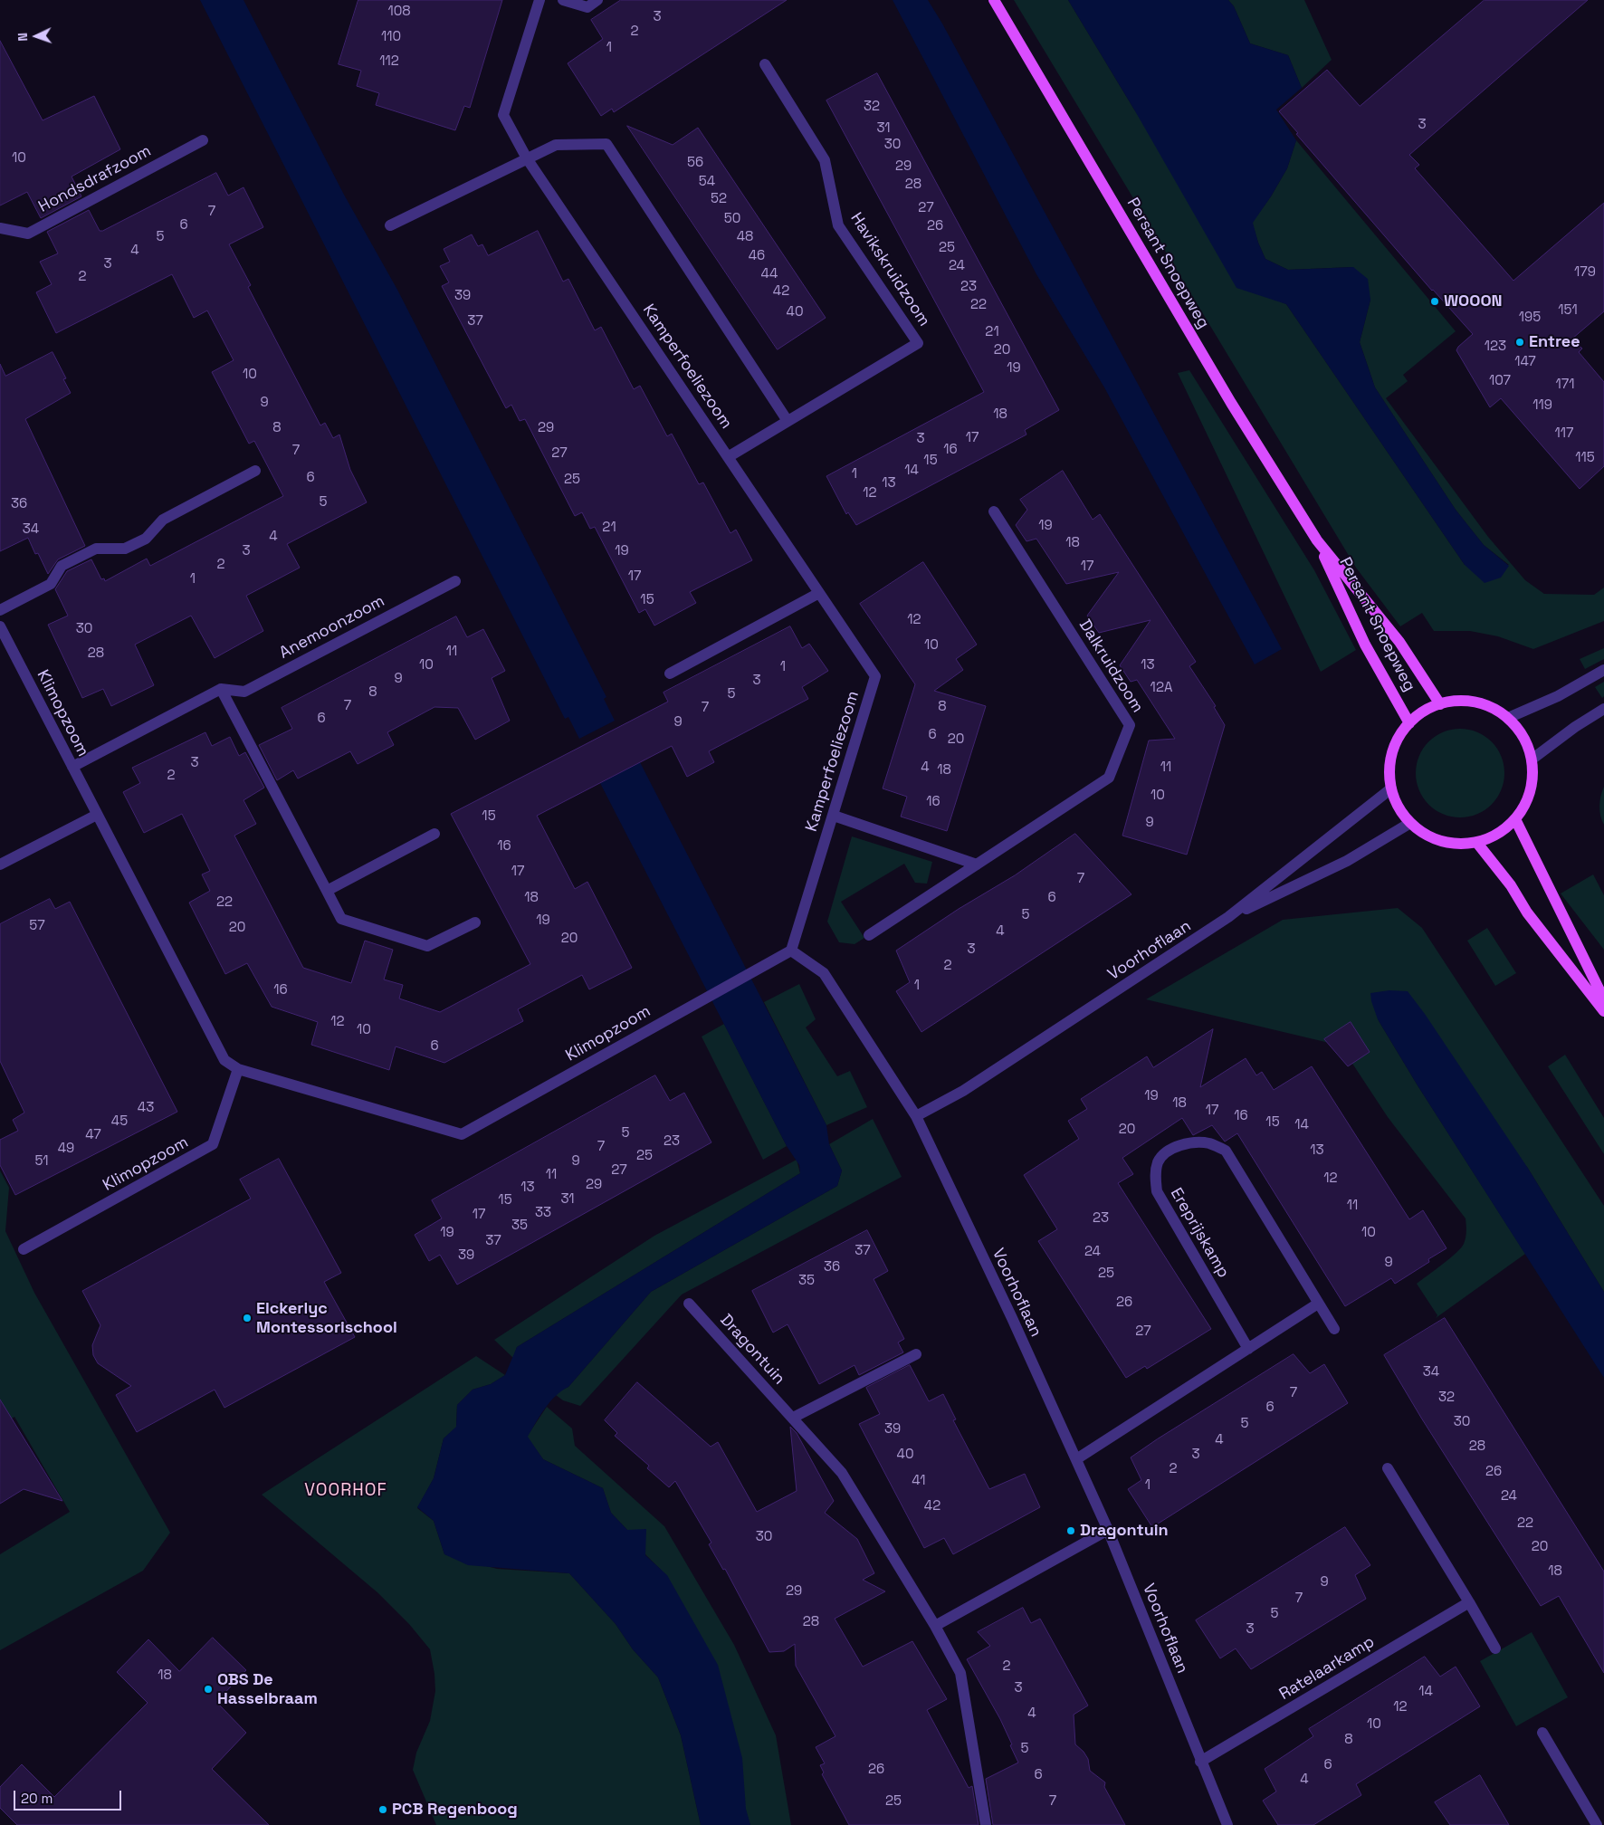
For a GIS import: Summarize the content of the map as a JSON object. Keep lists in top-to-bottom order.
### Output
{
  "streets": {
    "main road": ["Persant Snoepweg"],
    "street": [
      "Hondsdrafzoom",
      "Havikskruidzoom",
      "Kamperfoeliezoom",
      "Anemoonzoom",
      "Dalkruidzoom",
      "Klimopzoom",
      "Voorhoflaan",
      "Ereprijskamp",
      "Dragontuin",
      "Ratelaarkamp"
    ]
  },
  "crossings": [
    ["Persant Snoepweg", "Voorhoflaan"],
    ["Havikskruidzoom", "Kamperfoeliezoom"],
    ["Kamperfoeliezoom", "Klimopzoom"],
    ["Voorhoflaan", "Ratelaarkamp"]
  ],
  "districts": ["VOORHOF"],
  "places": [
    "WOOON",
    "Entree",
    "Elckerlyc Montessorischool",
    "Dragontuin",
    "OBS De Hasselbraam",
    "PCB Regenboog"
  ],
  "house_numbers": [
    "108",
    "3",
    "2",
    "110",
    "1",
    "112",
    "32",
    "3",
    "31",
    "30",
    "10",
    "56",
    "29",
    "54",
    "28",
    "52",
    "27",
    "7",
    "50",
    "6",
    "26",
    "5",
    "48",
    "25",
    "4",
    "46",
    "3",
    "24",
    "179",
    "44",
    "2",
    "23",
    "42",
    "39",
    "22",
    "151",
    "40",
    "195",
    "37",
    "21",
    "123",
    "20",
    "147",
    "19",
    "10",
    "107",
    "171",
    "9",
    "119",
    "18",
    "8",
    "29",
    "117",
    "17",
    "3",
    "16",
    "7",
    "27",
    "115",
    "15",
    "14",
    "1",
    "6",
    "25",
    "13",
    "12",
    "5",
    "36",
    "19",
    "21",
    "34",
    "4",
    "18",
    "3",
    "19",
    "2",
    "17",
    "17",
    "1",
    "15",
    "12",
    "30",
    "10",
    "11",
    "28",
    "10",
    "13",
    "1",
    "9",
    "3",
    "12A",
    "8",
    "5",
    "7",
    "8",
    "7",
    "6",
    "9",
    "6",
    "20",
    "3",
    "4",
    "11",
    "18",
    "2",
    "10",
    "16",
    "15",
    "9",
    "16",
    "17",
    "7",
    "18",
    "6",
    "22",
    "5",
    "19",
    "57",
    "20",
    "4",
    "20",
    "3",
    "2",
    "1",
    "16",
    "12",
    "10",
    "6",
    "19",
    "18",
    "43",
    "17",
    "16",
    "45",
    "15",
    "14",
    "20",
    "5",
    "47",
    "23",
    "7",
    "49",
    "13",
    "25",
    "51",
    "9",
    "27",
    "11",
    "12",
    "29",
    "13",
    "31",
    "15",
    "11",
    "33",
    "17",
    "23",
    "35",
    "19",
    "10",
    "37",
    "37",
    "24",
    "39",
    "9",
    "36",
    "25",
    "35",
    "26",
    "27",
    "34",
    "7",
    "32",
    "6",
    "30",
    "5",
    "39",
    "4",
    "28",
    "40",
    "3",
    "2",
    "26",
    "41",
    "1",
    "24",
    "42",
    "22",
    "30",
    "20",
    "18",
    "9",
    "29",
    "7",
    "5",
    "28",
    "3",
    "2",
    "18",
    "3",
    "14",
    "12",
    "4",
    "10",
    "8",
    "5",
    "6",
    "26",
    "6",
    "4",
    "25",
    "7"
  ],
  "scale_bar": "20 m",
  "north": "left"
}
